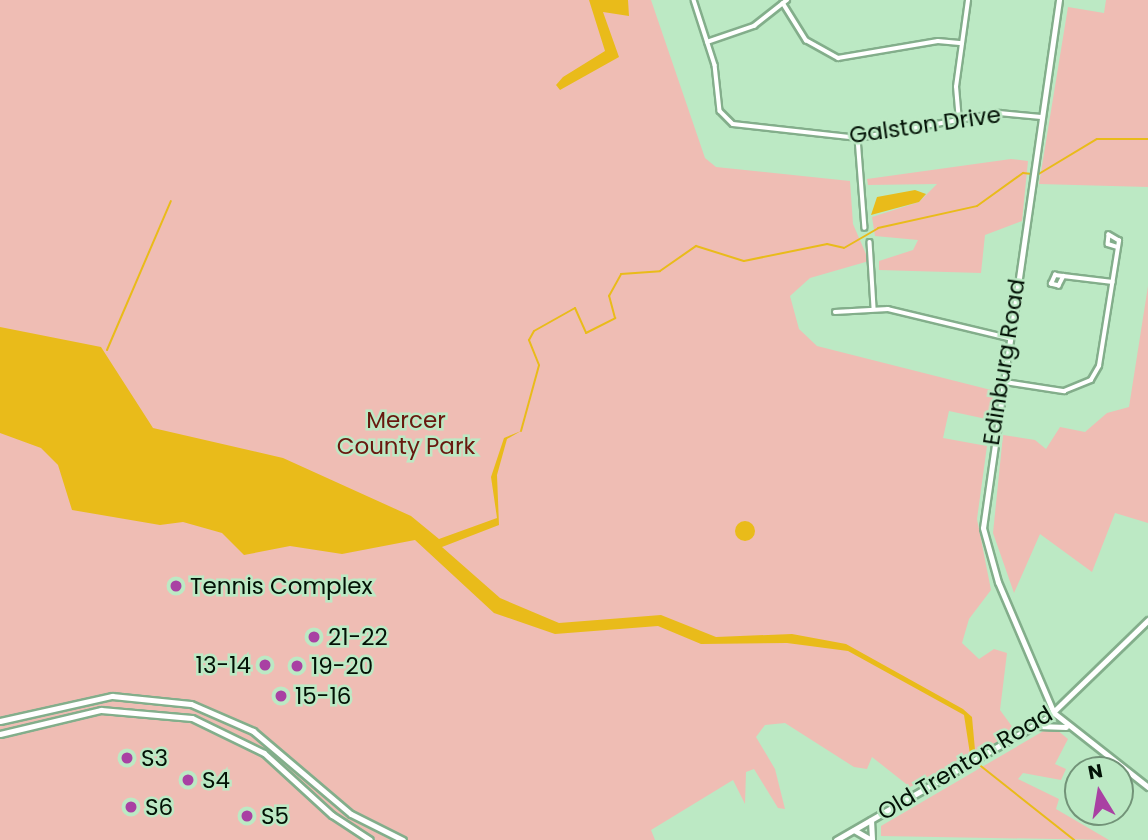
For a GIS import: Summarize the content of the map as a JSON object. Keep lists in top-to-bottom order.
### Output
{
  "streets": {
    "main road": ["Edinburg Road", "Old Trenton Road"],
    "street": ["Galston Drive"]
  },
  "crossings": [
    ["Galston Drive", "Edinburg Road"],
    ["Edinburg Road", "Old Trenton Road"]
  ],
  "parks": ["Mercer County Park"],
  "places": [
    "Tennis Complex",
    "21-22",
    "13-14",
    "19-20",
    "15-16",
    "S3",
    "S4",
    "S6",
    "S5"
  ],
  "north": "top"
}
